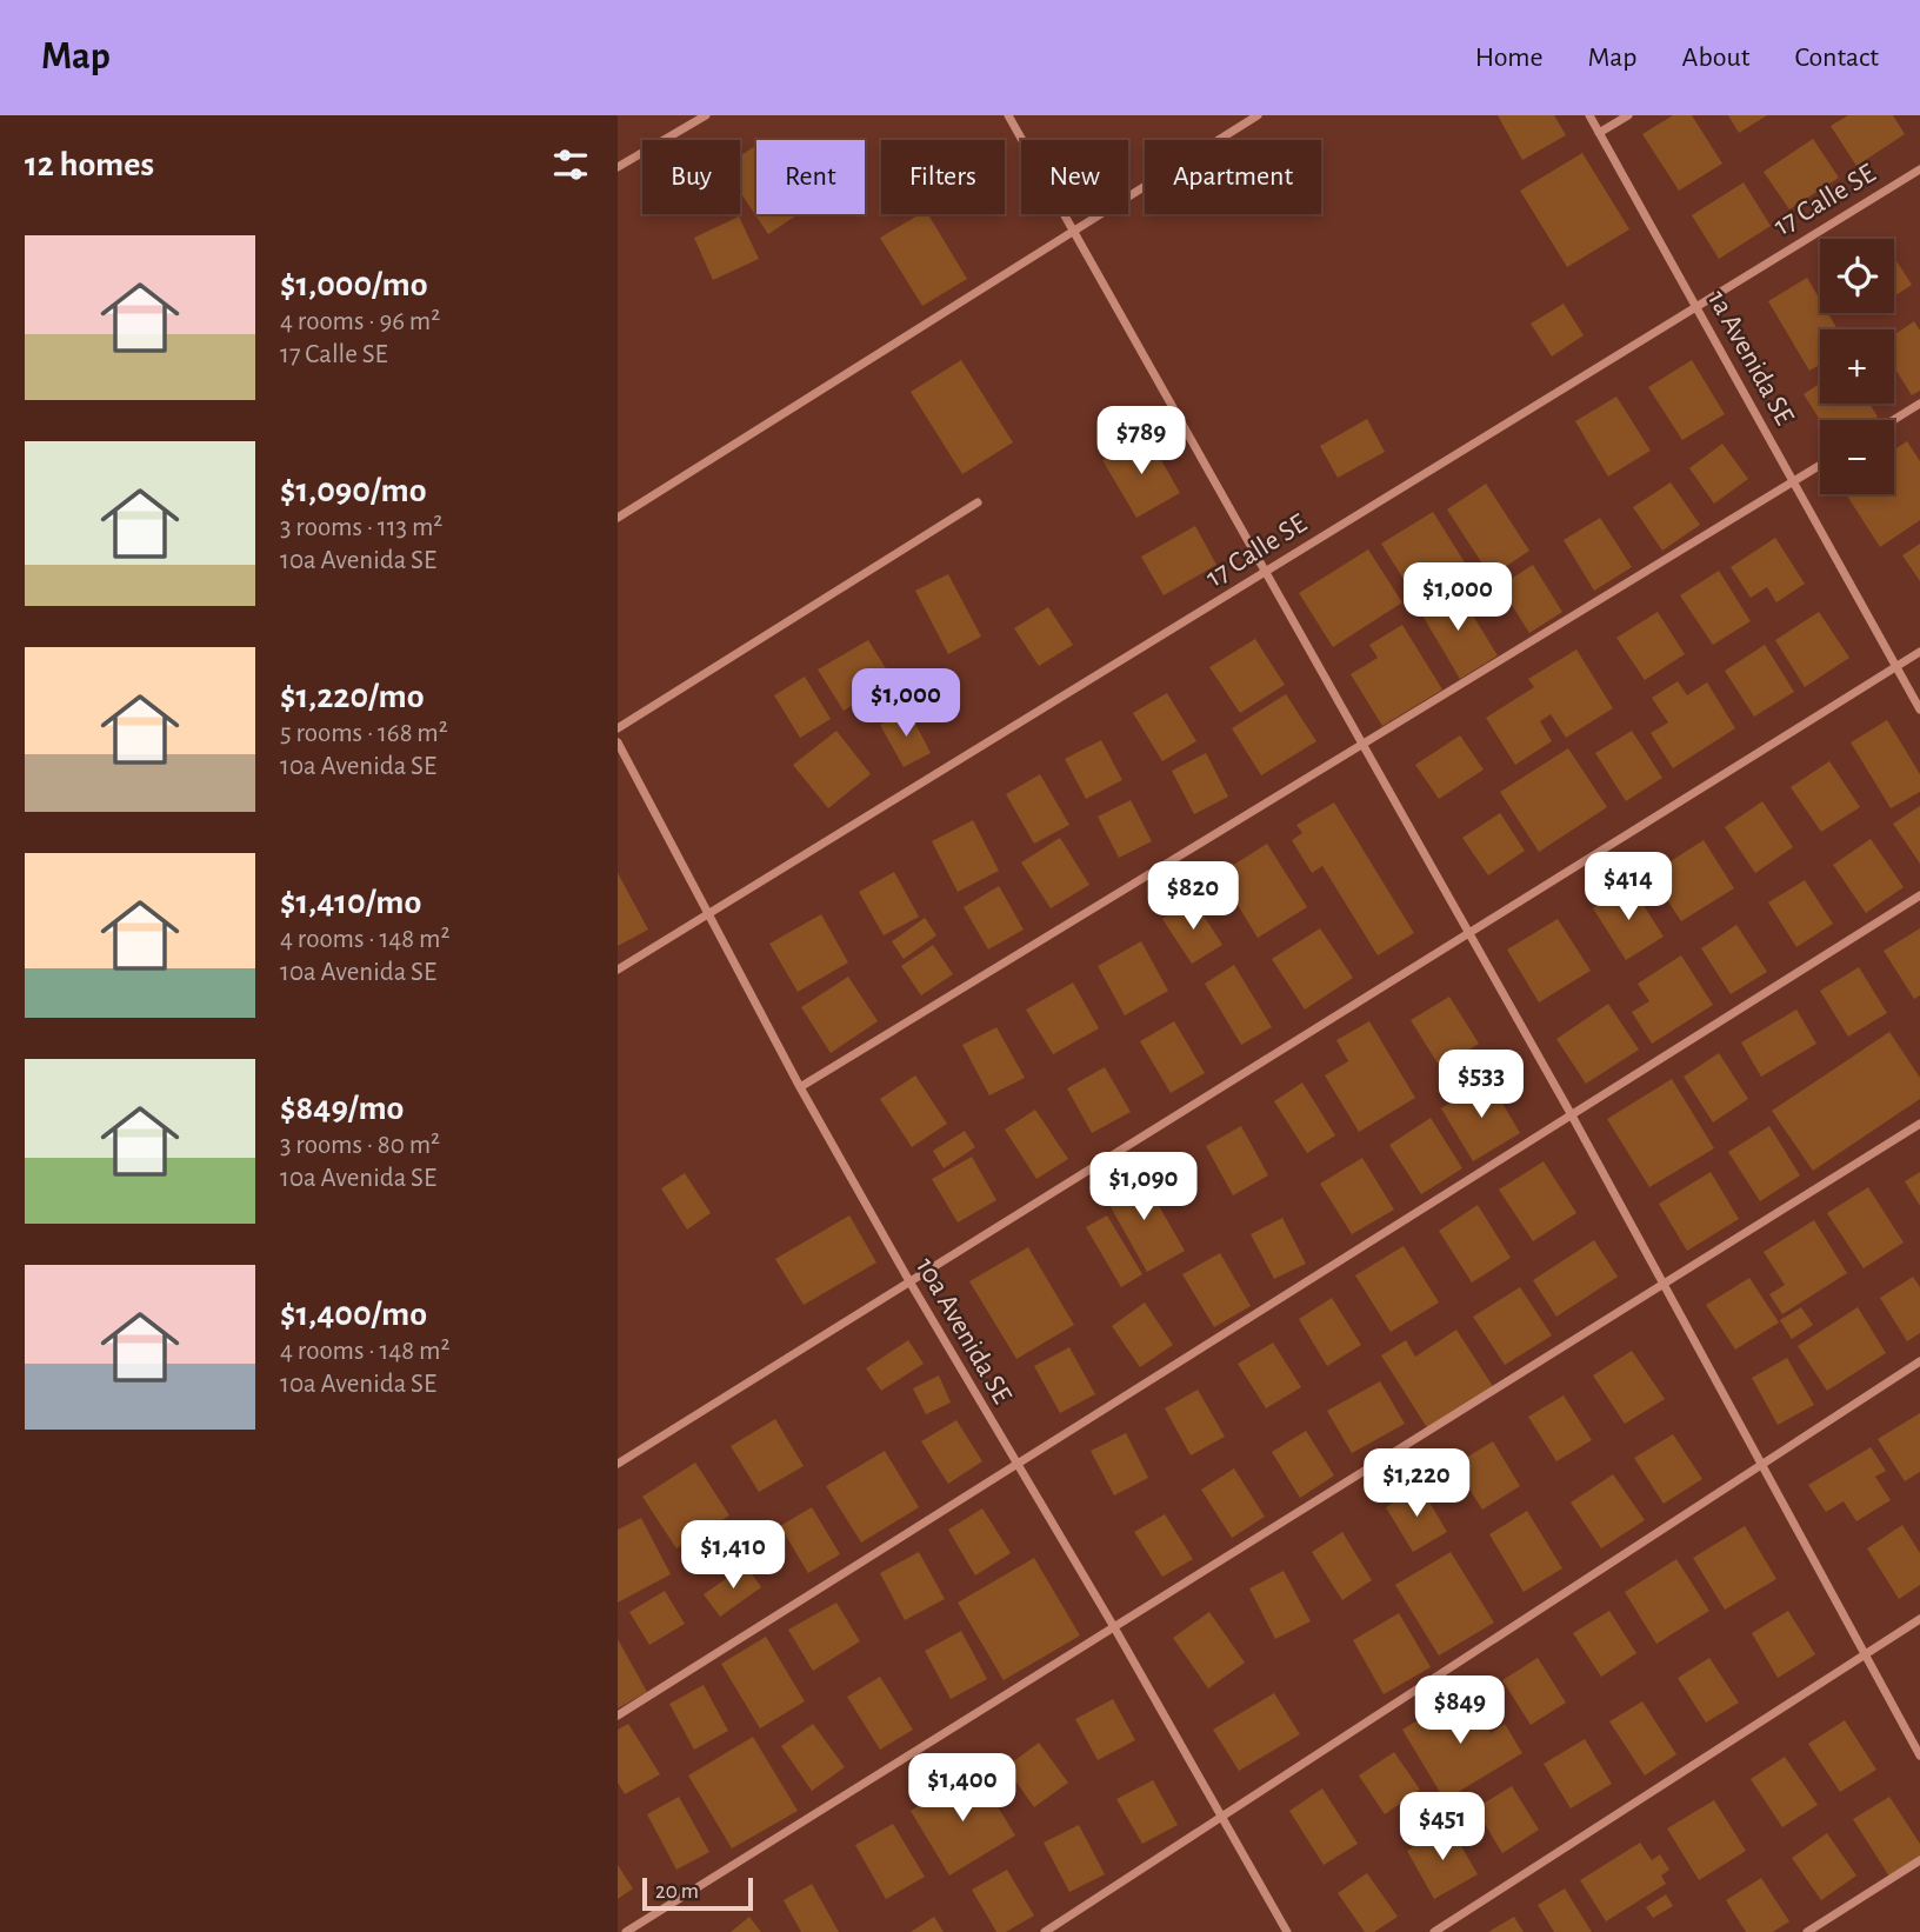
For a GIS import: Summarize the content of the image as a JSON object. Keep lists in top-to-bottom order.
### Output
{
  "streets": {
    "street": ["17 Calle SE", "1a Avenida SE", "10a Avenida SE"]
  },
  "crossings": [
    ["17 Calle SE", "1a Avenida SE"],
    ["17 Calle SE", "10a Avenida SE"]
  ],
  "scale_bar": "20 m",
  "page": {
    "header": "Map",
    "nav": [
      "Home",
      "Map",
      "About",
      "Contact"
    ],
    "heading": "12 homes",
    "chip": [
      "Buy",
      "Rent",
      "Filters",
      "New",
      "Apartment"
    ],
    "list": [
      {
        "name": "$1,000/mo",
        "note": "4 rooms · 96 m² · 17 Calle SE"
      },
      {
        "name": "$1,090/mo",
        "note": "3 rooms · 113 m² · 10a Avenida SE"
      },
      {
        "name": "$1,220/mo",
        "note": "5 rooms · 168 m² · 10a Avenida SE"
      },
      {
        "name": "$1,410/mo",
        "note": "4 rooms · 148 m² · 10a Avenida SE"
      },
      {
        "name": "$849/mo",
        "note": "3 rooms · 80 m² · 10a Avenida SE"
      },
      {
        "name": "$1,400/mo",
        "note": "4 rooms · 148 m² · 10a Avenida SE"
      }
    ],
    "map_buttons": ["+", "−"],
    "price": [
      "$789",
      "$1,000",
      "$1,000",
      "$414",
      "$820",
      "$533",
      "$1,090",
      "$1,220",
      "$1,410",
      "$849",
      "$1,400",
      "$451"
    ],
    "scale": "20 m"
  }
}
